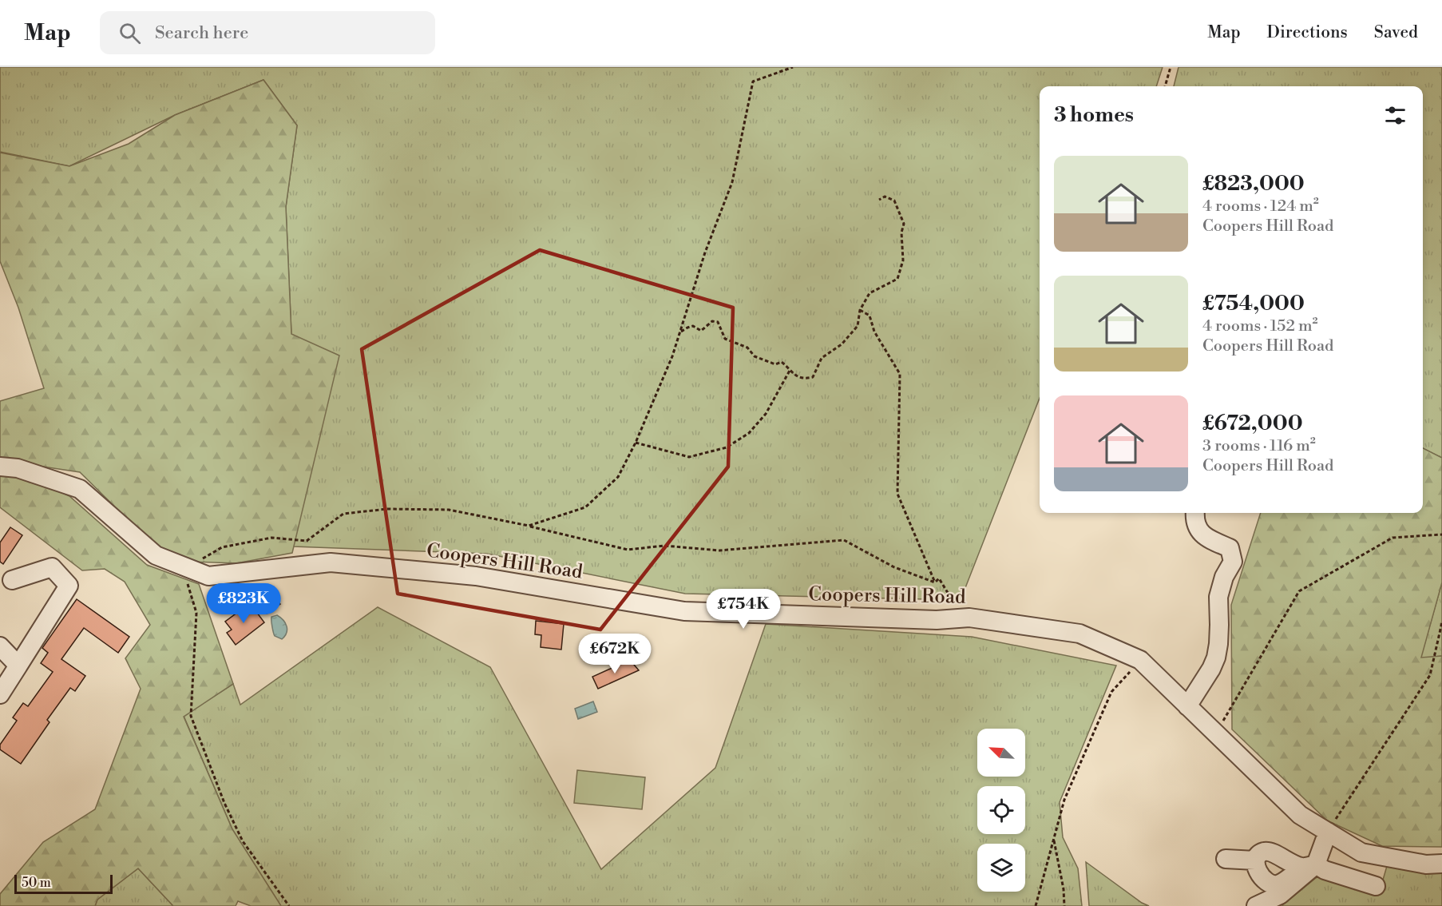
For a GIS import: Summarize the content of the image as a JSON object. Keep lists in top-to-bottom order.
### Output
{
  "streets": {
    "street": ["Coopers Hill Road"]
  },
  "scale_bar": "50 m",
  "north": "top left",
  "page": {
    "header": "Map",
    "search": "Search here",
    "nav": ["Map", "Directions", "Saved"],
    "heading": "3 homes",
    "list": [
      {
        "name": "£823,000",
        "note": "4 rooms · 124 m² · Coopers Hill Road"
      },
      {
        "name": "£754,000",
        "note": "4 rooms · 152 m² · Coopers Hill Road"
      },
      {
        "name": "£672,000",
        "note": "3 rooms · 116 m² · Coopers Hill Road"
      }
    ],
    "price": ["£823K", "£754K", "£672K"],
    "scale": "50 m"
  }
}
